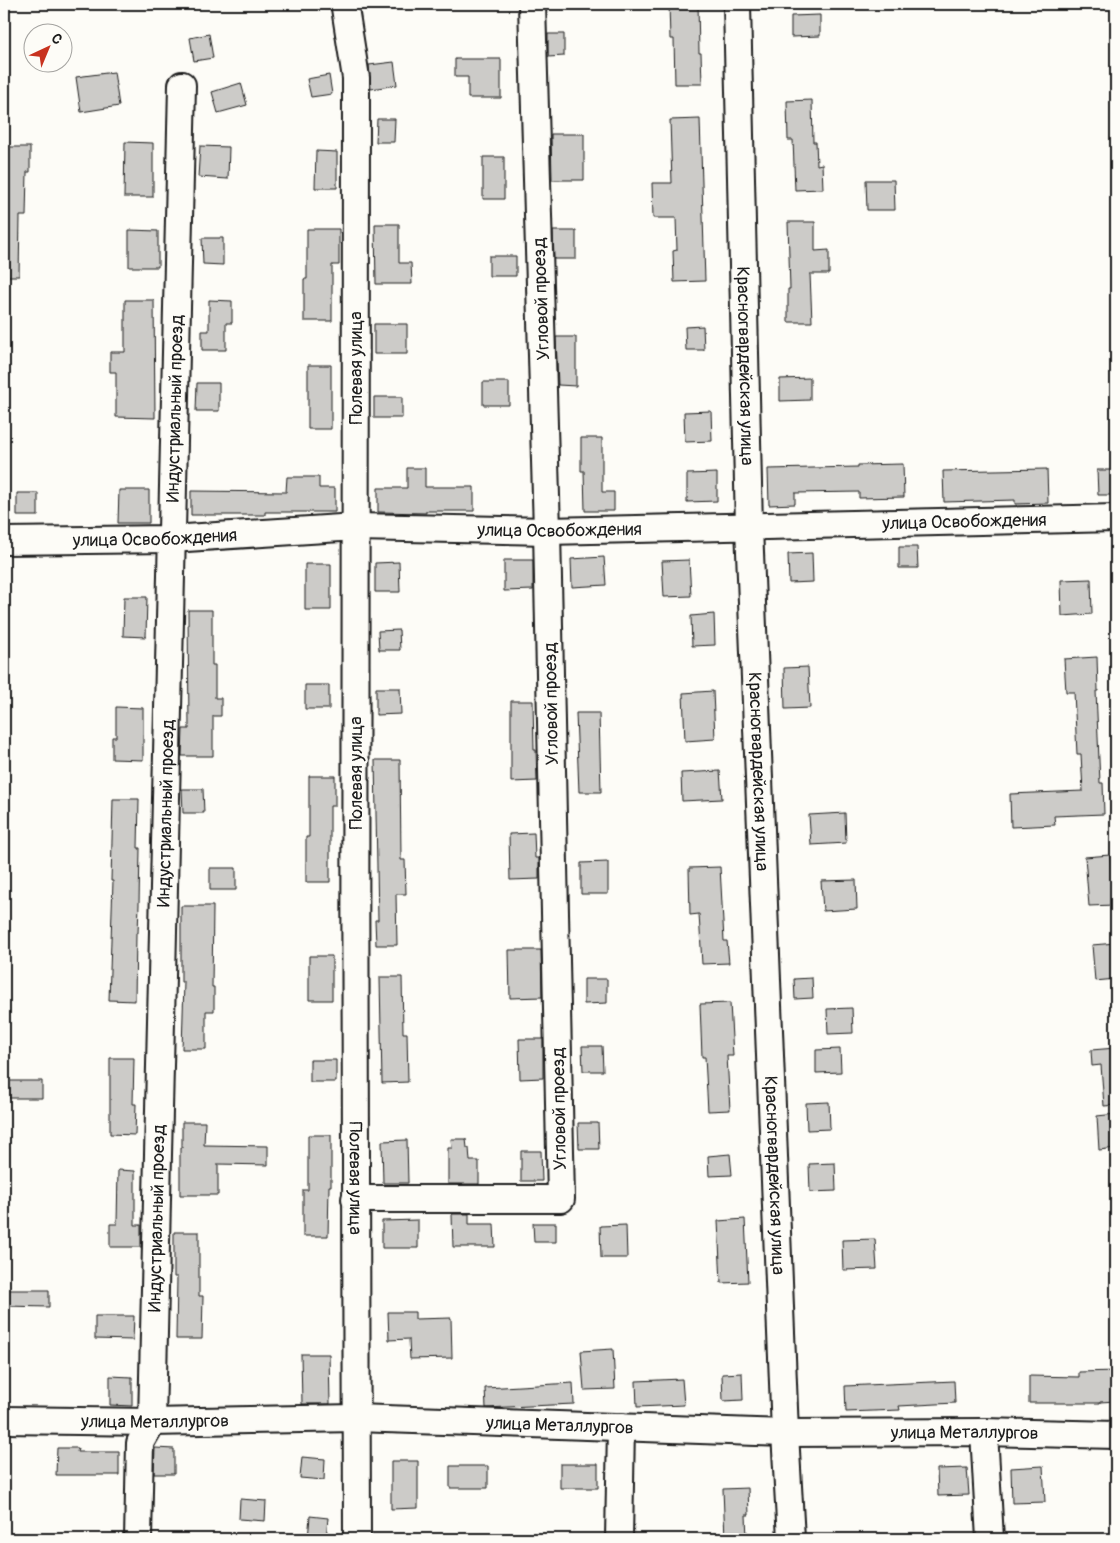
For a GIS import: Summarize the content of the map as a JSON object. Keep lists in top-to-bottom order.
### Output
{
  "streets": {
    "street": [
      "Угловой проезд",
      "Красногвардейская улица",
      "Полевая улица",
      "Индустриальный проезд",
      "улица Освобождения",
      "улица Металлургов"
    ]
  },
  "crossings": [
    ["Угловой проезд", "Полевая улица"],
    ["Угловой проезд", "улица Освобождения"],
    ["Красногвардейская улица", "улица Освобождения"],
    ["Красногвардейская улица", "улица Металлургов"],
    ["Полевая улица", "улица Освобождения"],
    ["Полевая улица", "улица Металлургов"],
    ["Индустриальный проезд", "улица Освобождения"],
    ["Индустриальный проезд", "улица Металлургов"]
  ],
  "north": "top right"
}
